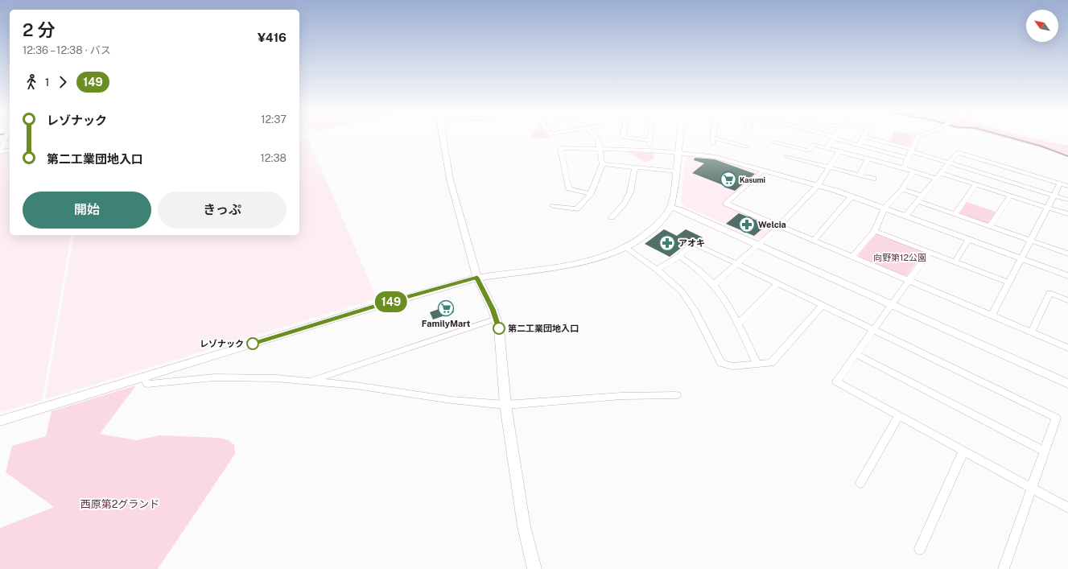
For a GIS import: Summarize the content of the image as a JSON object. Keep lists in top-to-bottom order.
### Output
{
  "parks": ["向野第12公園", "西原第2グランド"],
  "places": {
    "supermarket": ["Kasumi", "FamilyMart"],
    "pharmacy": ["Welcia", "アオキ"],
    "other": ["第二工業団地入口", "レゾナック"]
  },
  "lines": ["bus line 149"],
  "north": "top left",
  "page": {
    "on_map": "149",
    "heading": ["2 分", "12:36 – 12:38 · バス", "¥416"],
    "legs": ["1", "149"],
    "list": [
      {
        "name": "レゾナック",
        "value": "12:37"
      },
      {
        "name": "第二工業団地入口",
        "value": "12:38"
      }
    ],
    "buttons": ["開始", "きっぷ"]
  }
}
